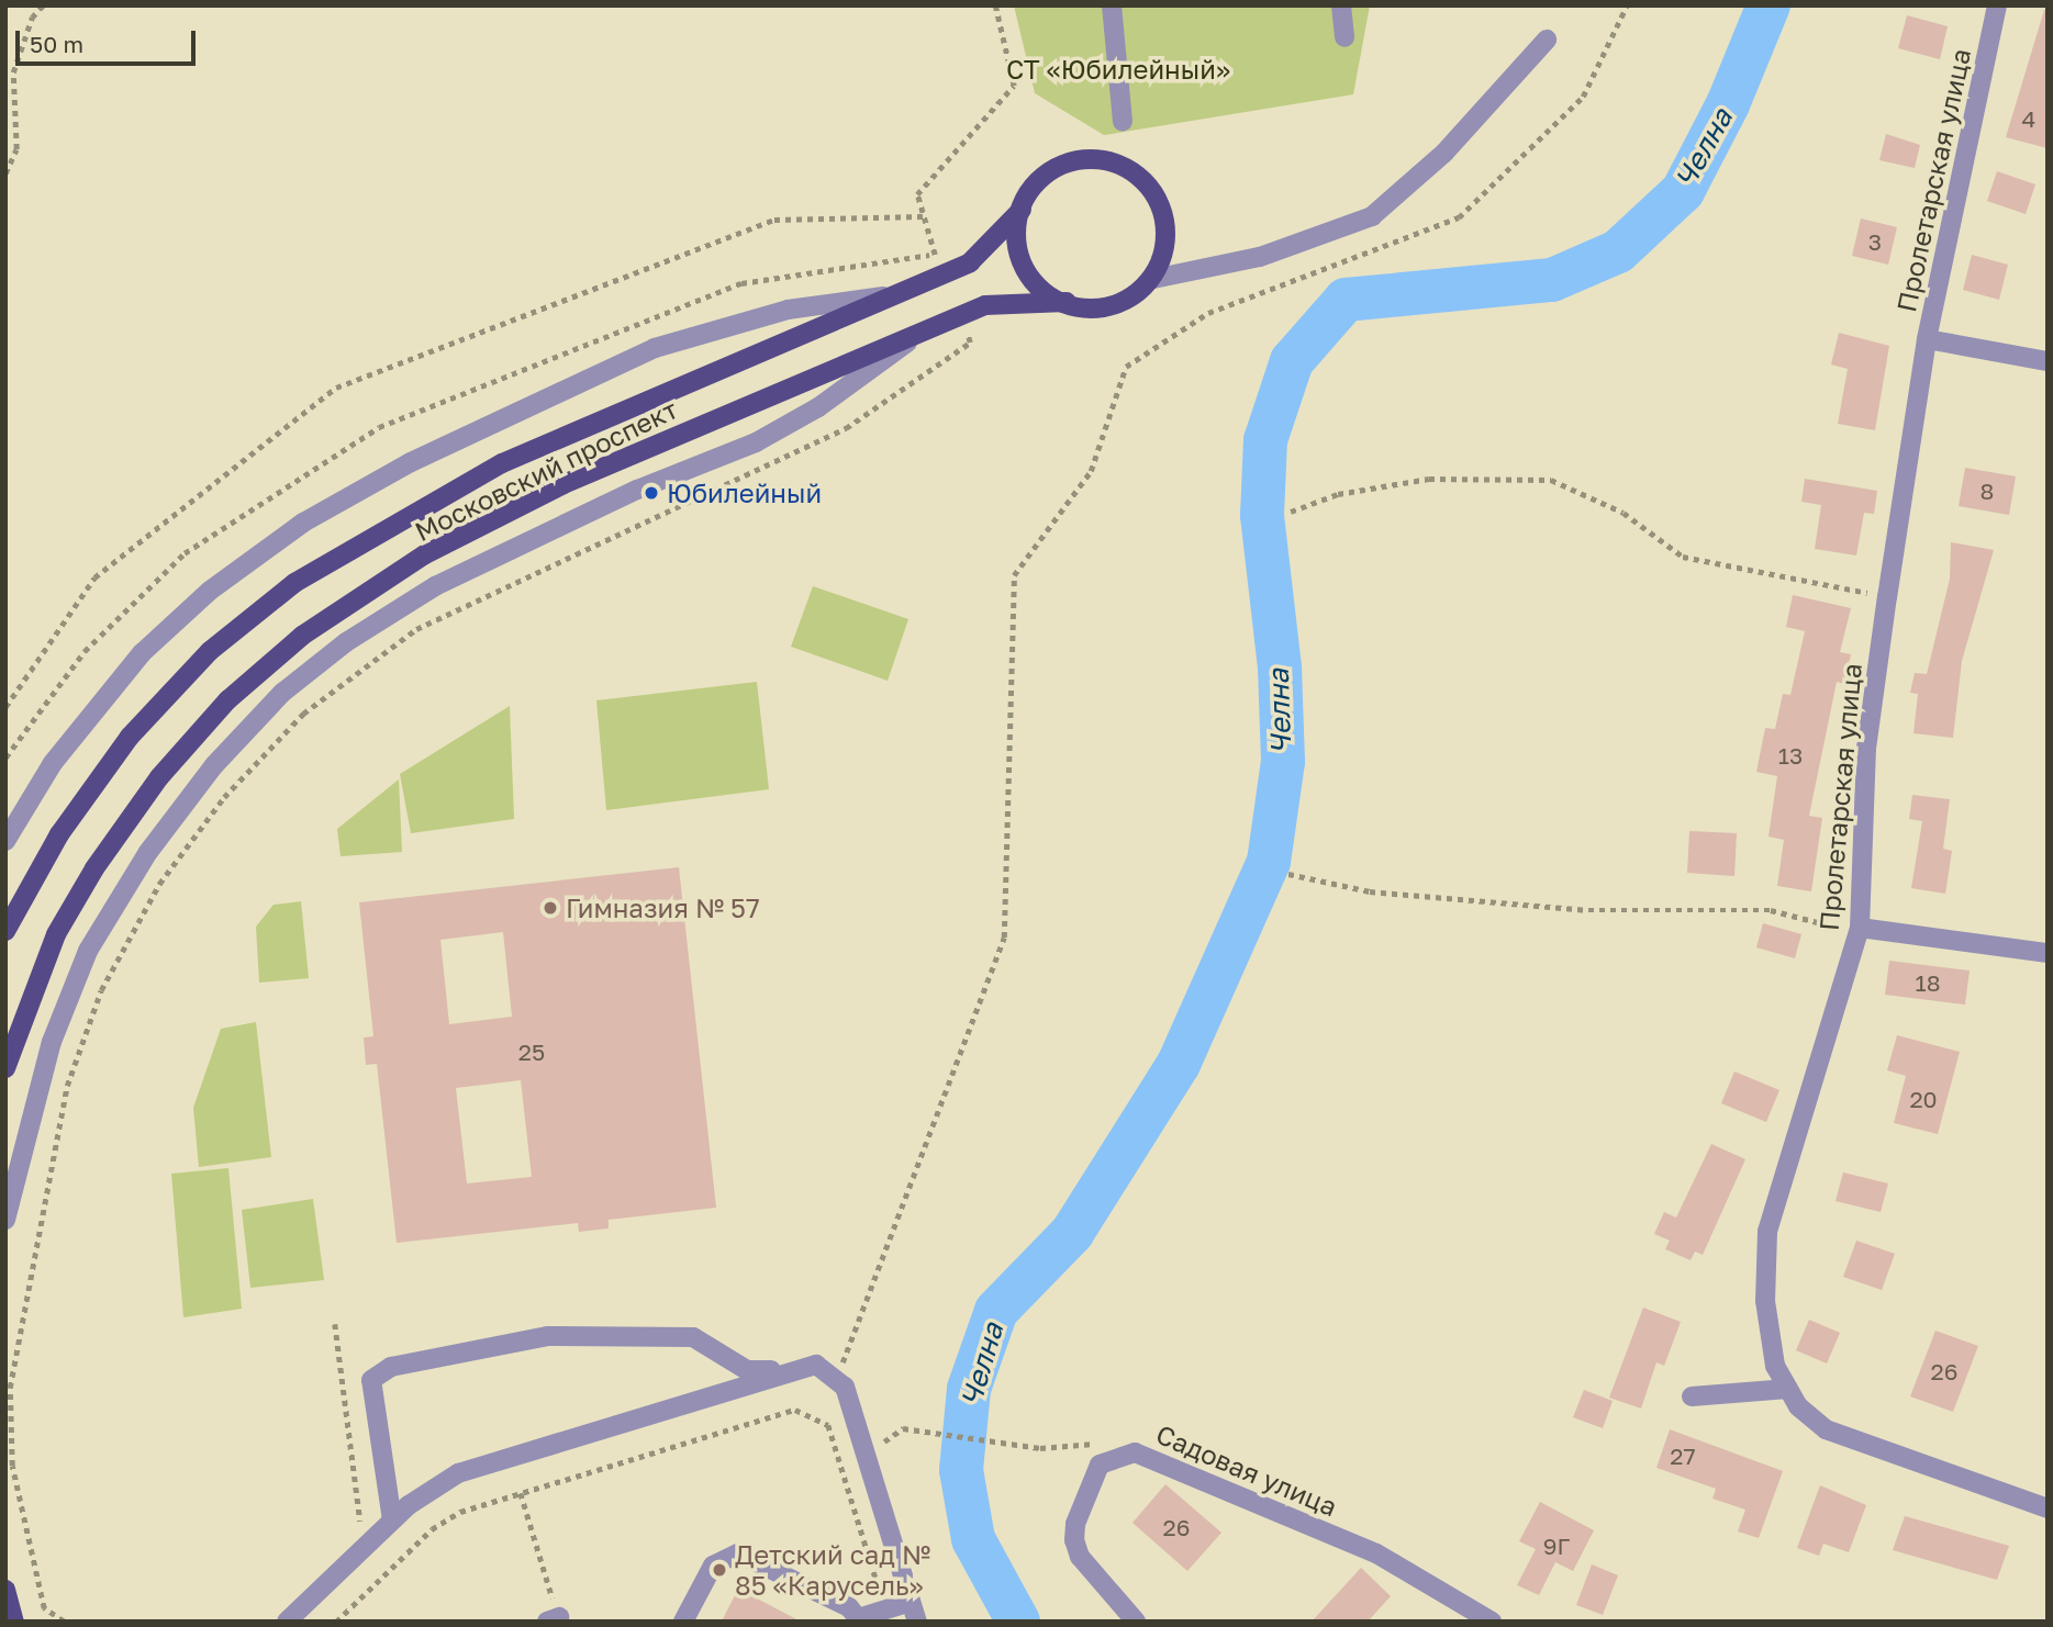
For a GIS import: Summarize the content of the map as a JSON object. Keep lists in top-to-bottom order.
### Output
{
  "streets": {
    "main road": ["Московский проспект"],
    "street": ["Пролетарская улица", "Садовая улица"]
  },
  "water": ["Челна"],
  "parks": ["СТ «Юбилейный»"],
  "places": ["Юбилейный", "Гимназия № 57", "Детский сад № 85 «Карусель»"],
  "house_numbers": [
    "4",
    "3",
    "8",
    "13",
    "18",
    "25",
    "20",
    "26",
    "27",
    "26",
    "9Г"
  ],
  "scale_bar": "50 m"
}
